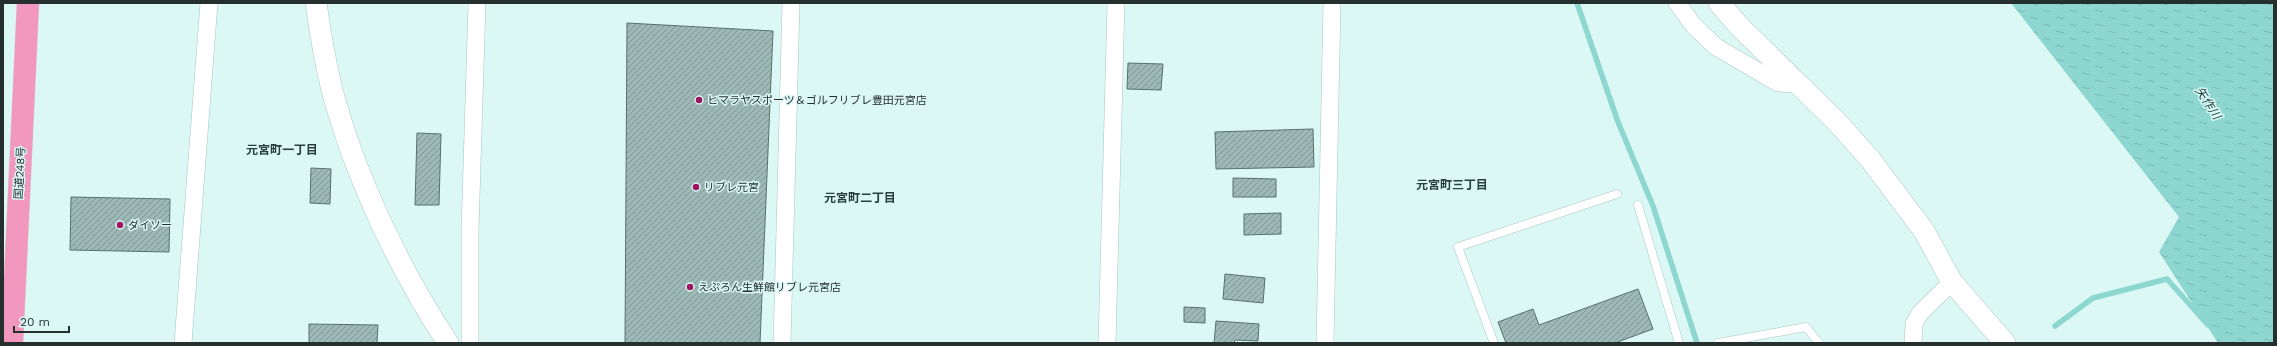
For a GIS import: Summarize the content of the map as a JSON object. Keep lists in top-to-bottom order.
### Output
{
  "streets": {
    "highway": ["国道248号"]
  },
  "districts": ["元宮町一丁目", "元宮町三丁目", "元宮町二丁目"],
  "water": ["矢作川"],
  "places": [
    "ヒマラヤスポーツ＆ゴルフリブレ豊田元宮店",
    "リブレ元宮",
    "ダイソー",
    "えぷろん生鮮館リブレ元宮店"
  ],
  "scale_bar": "20 m"
}
